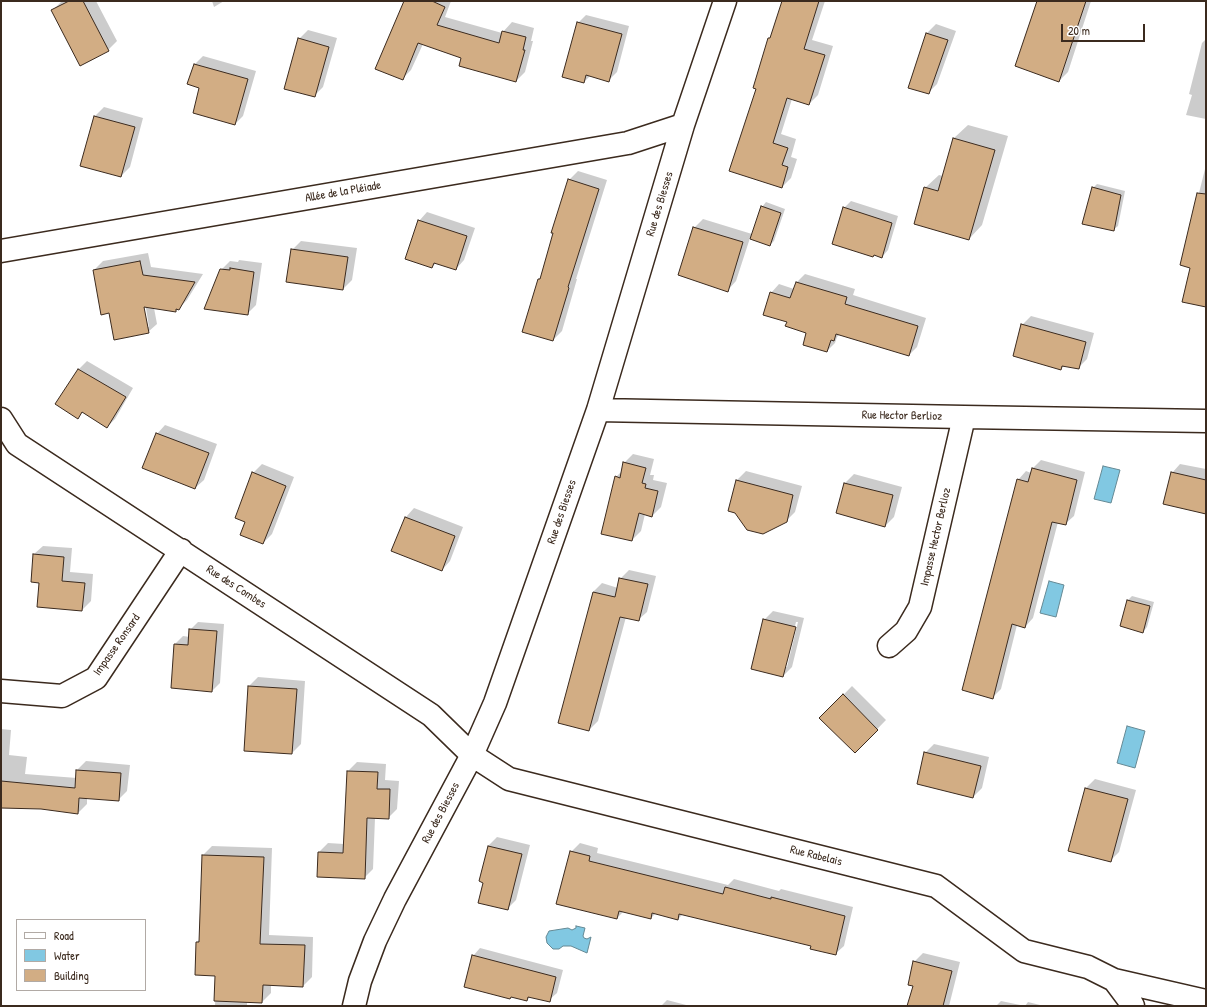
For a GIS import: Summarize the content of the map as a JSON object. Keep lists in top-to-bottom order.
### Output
{
  "streets": {
    "street": [
      "Allée de la Pléiade",
      "Rue des Biesses",
      "Rue Hector Berlioz",
      "Impasse Hector Berlioz",
      "Rue des Combes",
      "Impasse Ronsard",
      "Rue Rabelais"
    ]
  },
  "crossings": [
    ["Allée de la Pléiade", "Rue des Biesses"],
    ["Rue des Biesses", "Rue Hector Berlioz"],
    ["Rue des Biesses", "Rue des Combes"],
    ["Rue des Biesses", "Rue Rabelais"],
    ["Rue Hector Berlioz", "Impasse Hector Berlioz"],
    ["Rue des Combes", "Impasse Ronsard"],
    ["Rue des Combes", "Rue Rabelais"]
  ],
  "legend": ["Road", "Water", "Building"],
  "scale_bar": "20 m"
}
